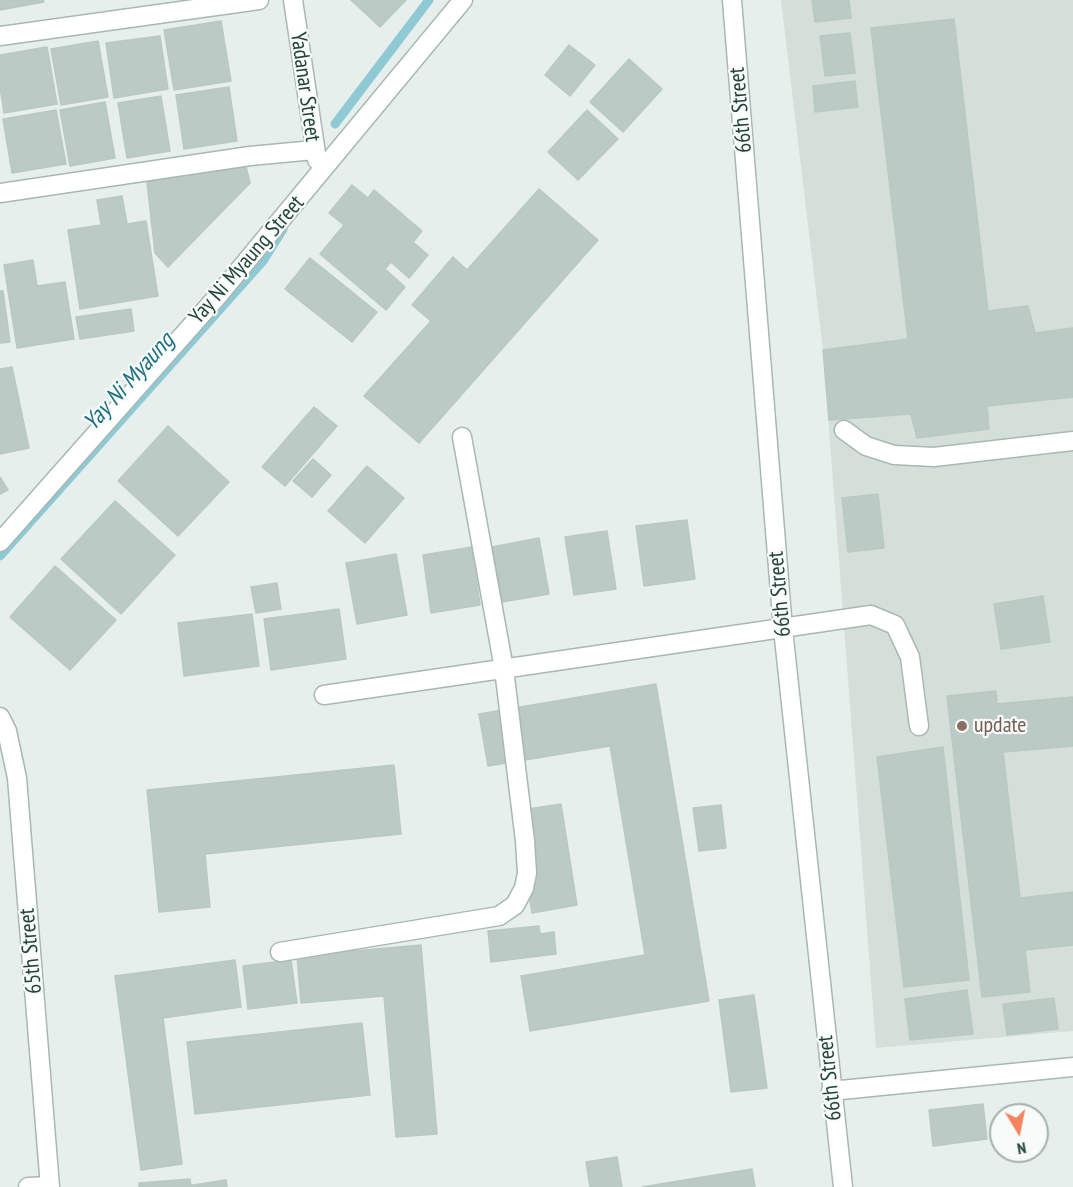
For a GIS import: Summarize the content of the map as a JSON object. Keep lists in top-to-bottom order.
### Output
{
  "streets": {
    "street": [
      "Yadanar Street",
      "66th Street",
      "Yay Ni Myaung Street",
      "65th Street"
    ]
  },
  "crossings": [
    ["Yadanar Street", "Yay Ni Myaung Street"]
  ],
  "water": ["Yay Ni Myaung"],
  "places": ["update"],
  "north": "bottom"
}
